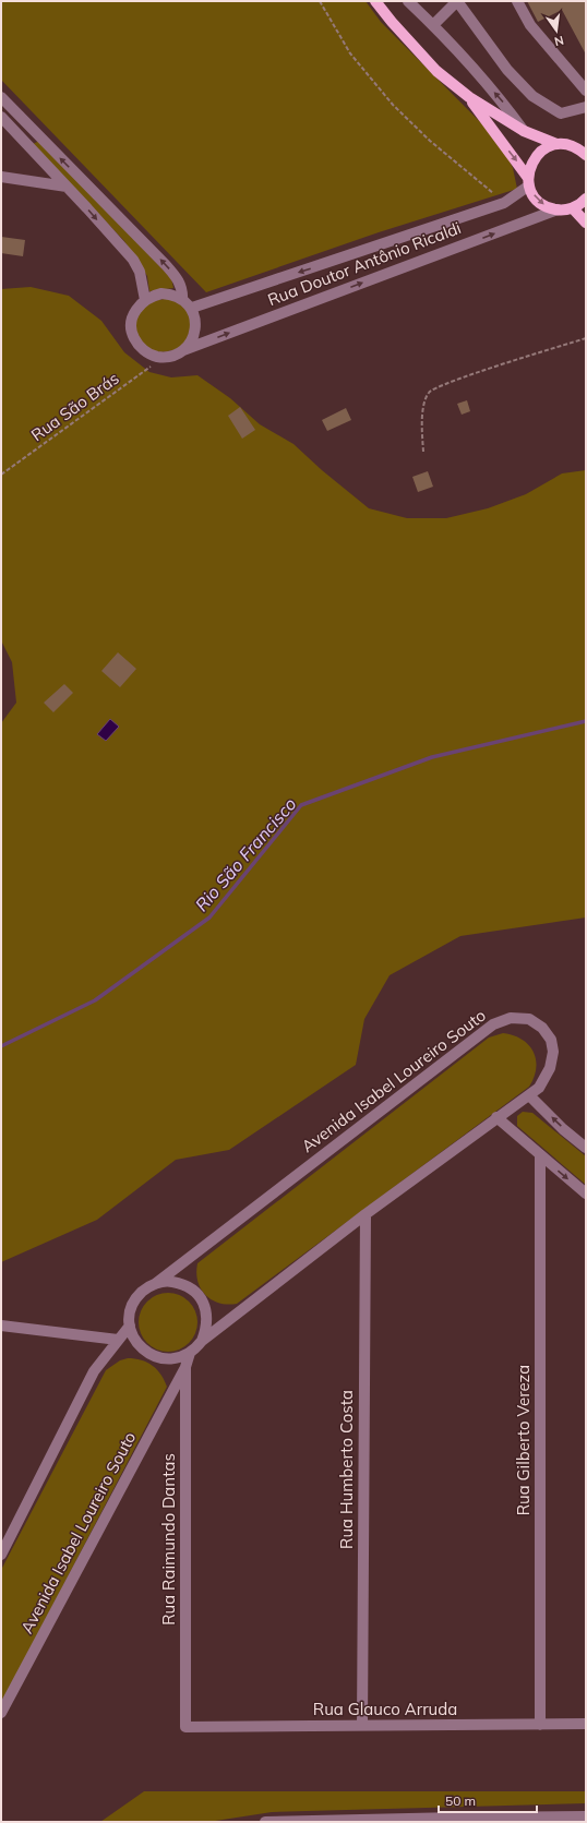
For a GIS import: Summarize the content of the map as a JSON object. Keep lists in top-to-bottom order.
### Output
{
  "streets": {
    "street": [
      "Rua Doutor Antônio Ricaldi",
      "Avenida Isabel Loureiro Souto",
      "Rua Gilberto Vereza",
      "Rua Humberto Costa",
      "Rua Raimundo Dantas",
      "Rua Glauco Arruda"
    ],
    "path": ["Rua São Brás"]
  },
  "crossings": [
    ["Rua Doutor Antônio Ricaldi", "Rua São Brás"],
    ["Avenida Isabel Loureiro Souto", "Rua Humberto Costa"],
    ["Avenida Isabel Loureiro Souto", "Rua Raimundo Dantas"],
    ["Rua Gilberto Vereza", "Rua Glauco Arruda"],
    ["Rua Humberto Costa", "Rua Glauco Arruda"],
    ["Rua Raimundo Dantas", "Rua Glauco Arruda"]
  ],
  "water": ["Rio São Francisco"],
  "scale_bar": "50 m",
  "north": "bottom"
}
